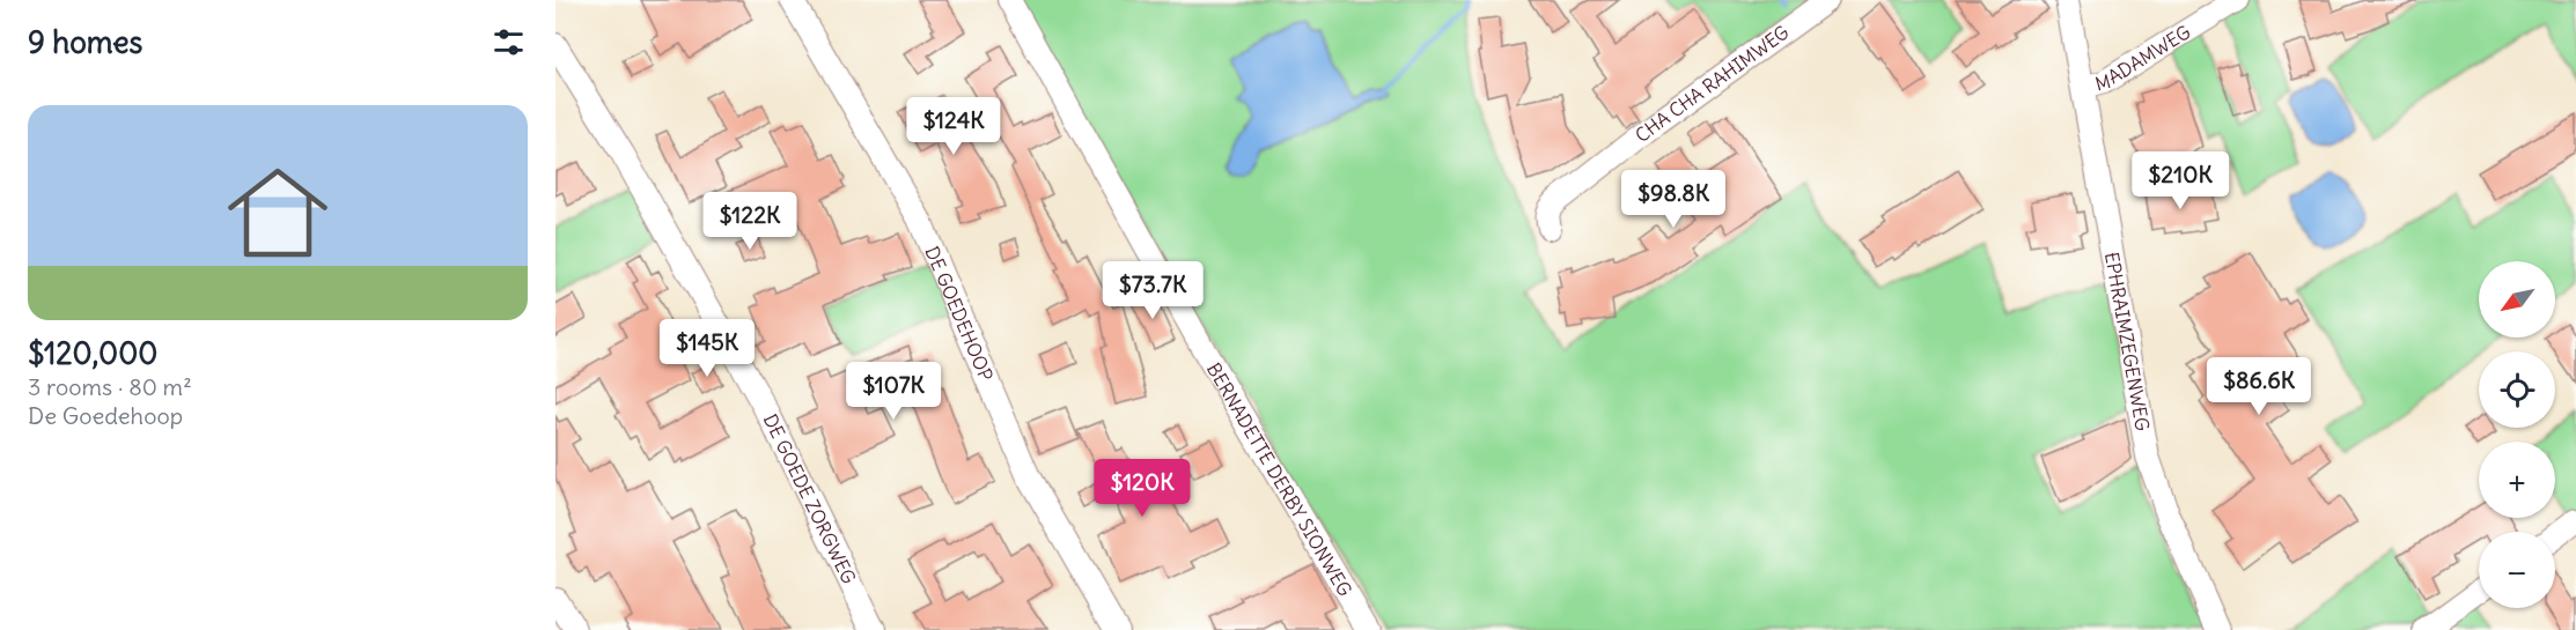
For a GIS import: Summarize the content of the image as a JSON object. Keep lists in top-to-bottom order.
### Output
{
  "streets": {
    "street": [
      "MADAMWEG",
      "CHA CHA RAHIMWEG",
      "DE GOEDEHOOP",
      "EPHRAIMZEGENWEG",
      "BERNADETTE DERBY SIONWEG",
      "DE GOEDE ZORGWEG"
    ]
  },
  "crossings": [
    ["MADAMWEG", "EPHRAIMZEGENWEG"]
  ],
  "north": "bottom left",
  "page": {
    "heading": "9 homes",
    "list": [
      {
        "name": "$120,000",
        "note": "3 rooms · 80 m² · De Goedehoop"
      }
    ],
    "price": [
      "$124K",
      "$210K",
      "$98.8K",
      "$122K",
      "$73.7K",
      "$145K",
      "$86.6K",
      "$107K",
      "$120K"
    ],
    "map_buttons": ["+", "−"]
  }
}
